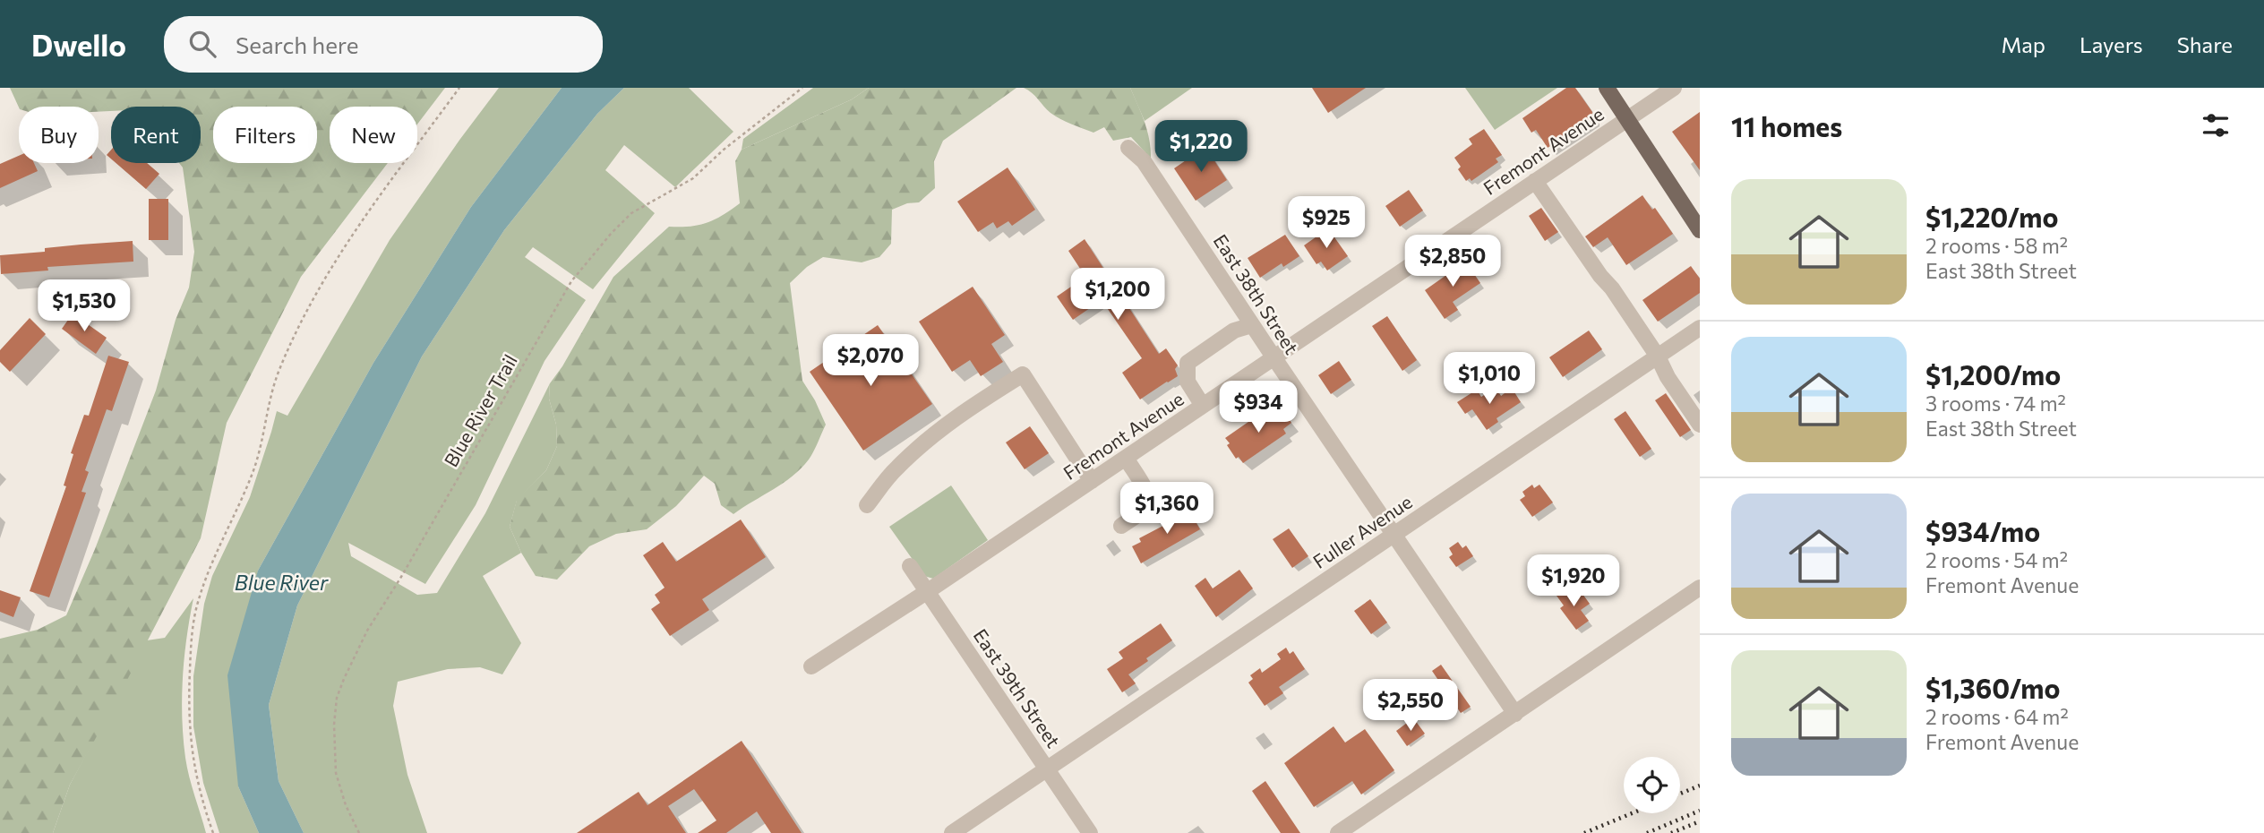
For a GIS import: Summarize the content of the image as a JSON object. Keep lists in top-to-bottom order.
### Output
{
  "streets": {
    "street": [
      "Fremont Avenue",
      "East 38th Street",
      "Fuller Avenue",
      "East 39th Street"
    ],
    "path": ["Blue River Trail"]
  },
  "crossings": [
    ["Fremont Avenue", "East 38th Street"],
    ["Fremont Avenue", "East 39th Street"],
    ["East 38th Street", "Fuller Avenue"],
    ["Fuller Avenue", "East 39th Street"]
  ],
  "water": ["Blue River"],
  "page": {
    "header": "Dwello",
    "search": "Search here",
    "nav": ["Map", "Layers", "Share"],
    "heading": "11 homes",
    "chip": [
      "Buy",
      "Rent",
      "Filters",
      "New"
    ],
    "price": [
      "$1,220",
      "$925",
      "$2,850",
      "$1,200",
      "$1,530",
      "$2,070",
      "$1,010",
      "$934",
      "$1,360",
      "$1,920",
      "$2,550"
    ],
    "list": [
      {
        "name": "$1,220/mo",
        "note": "2 rooms · 58 m² · East 38th Street"
      },
      {
        "name": "$1,200/mo",
        "note": "3 rooms · 74 m² · East 38th Street"
      },
      {
        "name": "$934/mo",
        "note": "2 rooms · 54 m² · Fremont Avenue"
      },
      {
        "name": "$1,360/mo",
        "note": "2 rooms · 64 m² · Fremont Avenue"
      }
    ]
  }
}
